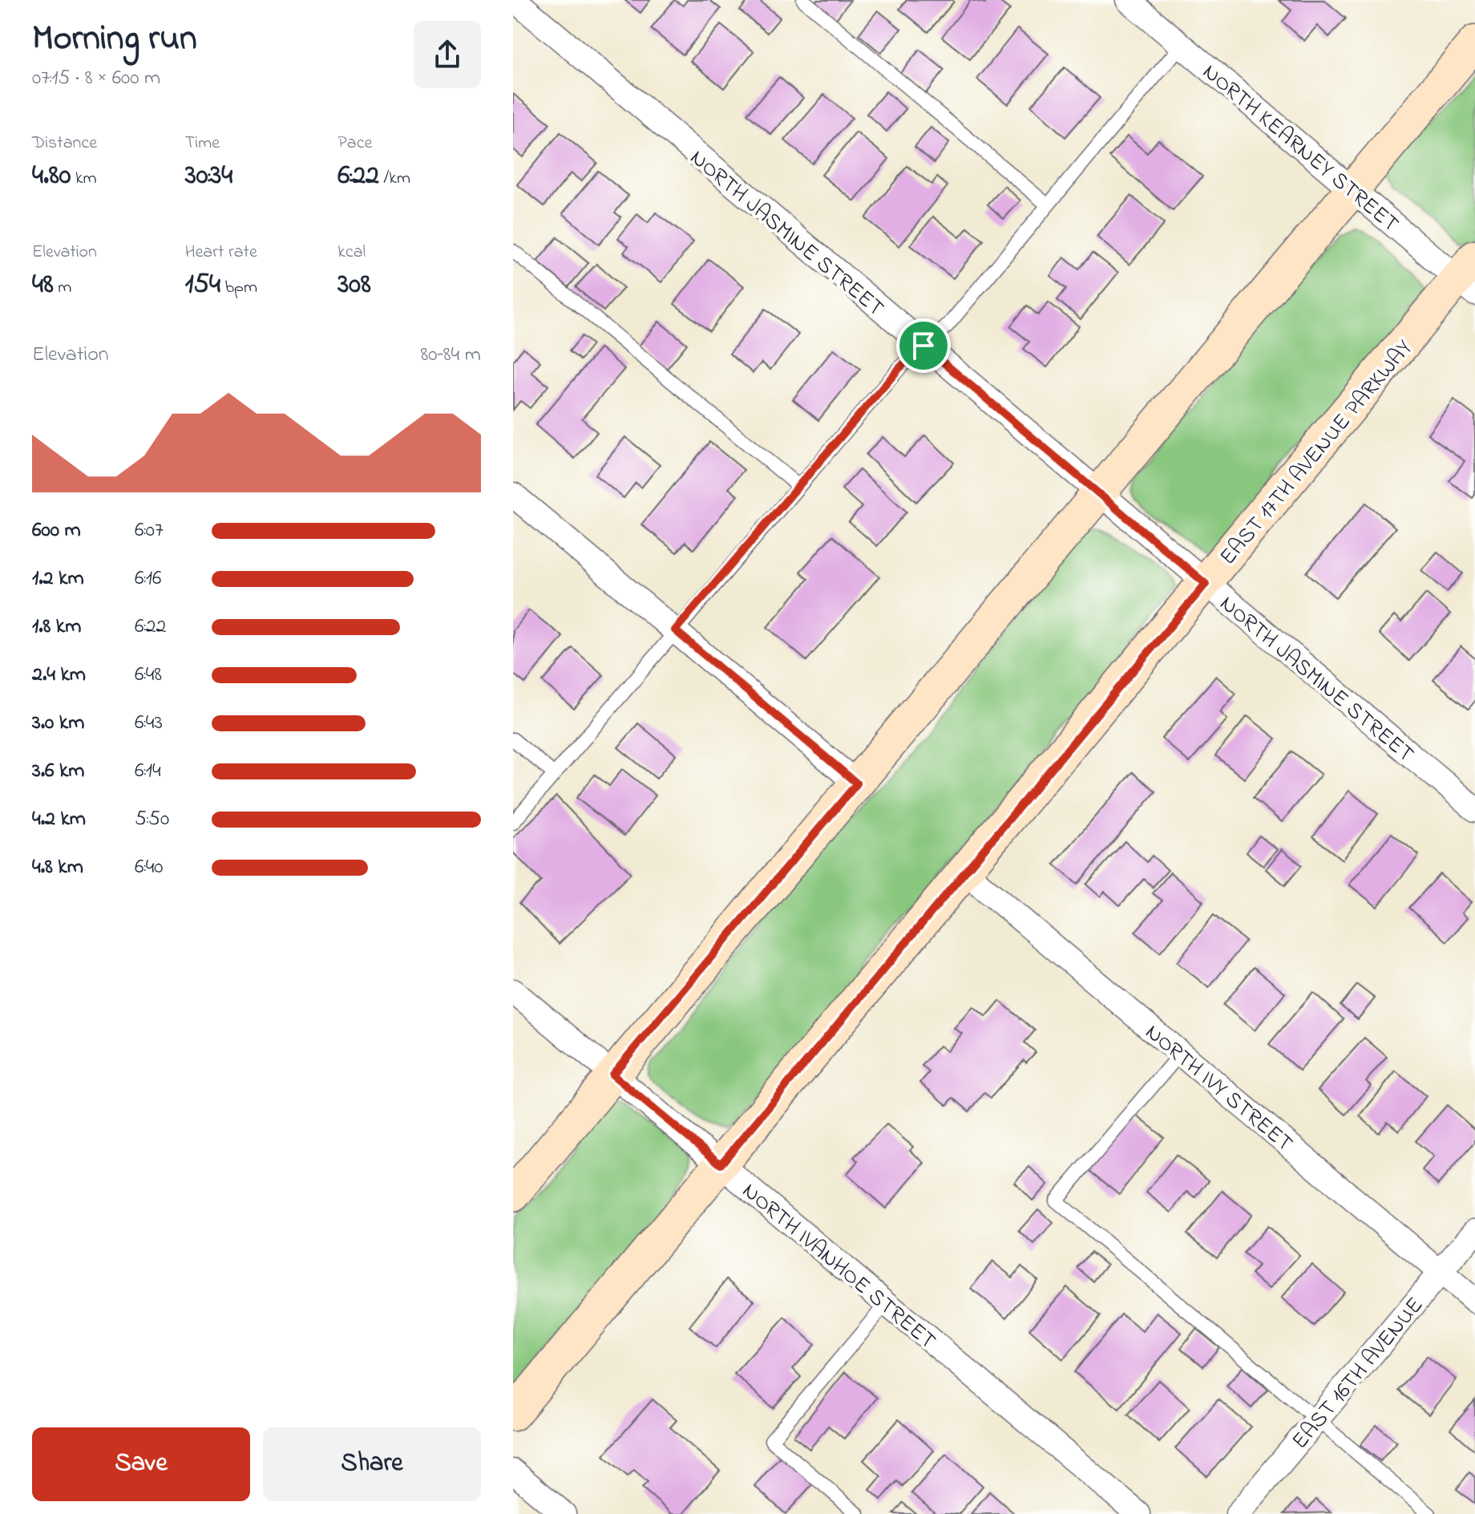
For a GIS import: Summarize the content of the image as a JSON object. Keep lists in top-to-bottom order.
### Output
{
  "streets": {
    "main road": ["EAST 17TH AVENUE PARKWAY"],
    "street": [
      "NORTH KEARNEY STREET",
      "NORTH JASMINE STREET",
      "NORTH IVY STREET",
      "NORTH IVANHOE STREET",
      "EAST 16TH AVENUE"
    ]
  },
  "crossings": [
    ["NORTH KEARNEY STREET", "EAST 17TH AVENUE PARKWAY"],
    ["NORTH JASMINE STREET", "EAST 17TH AVENUE PARKWAY"],
    ["EAST 17TH AVENUE PARKWAY", "NORTH IVY STREET"],
    ["EAST 17TH AVENUE PARKWAY", "NORTH IVANHOE STREET"],
    ["NORTH IVY STREET", "EAST 16TH AVENUE"]
  ],
  "page": {
    "heading": ["Morning run", "07:15 · 8 × 600 m"],
    "stats": [
      ["Distance", "4.80 km"],
      ["Time", "30:34"],
      ["Pace", "6:22 /km"],
      ["Elevation", "48 m"],
      ["Heart rate", "154 bpm"],
      ["kcal", "308"]
    ],
    "chart": ["Elevation", "80–84 m"],
    "list": [
      {
        "name": "600 m",
        "note": "6:07"
      },
      {
        "name": "1.2 km",
        "note": "6:16"
      },
      {
        "name": "1.8 km",
        "note": "6:22"
      },
      {
        "name": "2.4 km",
        "note": "6:48"
      },
      {
        "name": "3.0 km",
        "note": "6:43"
      },
      {
        "name": "3.6 km",
        "note": "6:14"
      },
      {
        "name": "4.2 km",
        "note": "5:50"
      },
      {
        "name": "4.8 km",
        "note": "6:40"
      }
    ],
    "buttons": ["Save", "Share"]
  }
}
